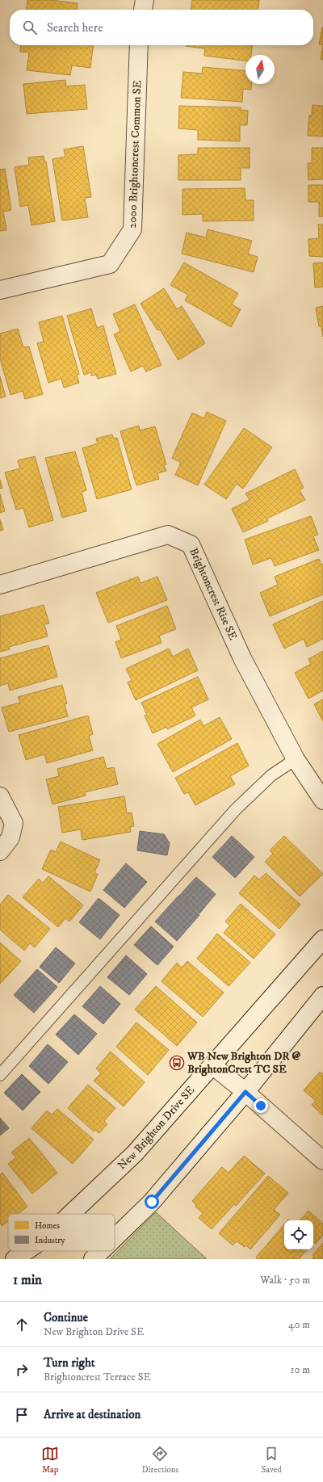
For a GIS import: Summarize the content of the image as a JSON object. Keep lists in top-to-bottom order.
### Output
{
  "streets": {
    "street": ["2000 Brightoncrest Common SE", "Brightoncrest Rise SE", "New Brighton Drive SE"]
  },
  "places": {
    "bus stop": ["WB New Brighton DR @ BrightonCrest TC SE"]
  },
  "legend": ["Homes", "Industry"],
  "north": "top",
  "page": {
    "search": "Search here",
    "heading": ["1 min", "Walk · 50 m"],
    "list": [
      ["Continue", "New Brighton Drive SE", "40 m"],
      ["Turn right", "Brightoncrest Terrace SE", "10 m"],
      "Arrive at destination"
    ],
    "nav": ["Map", "Directions", "Saved"]
  }
}
